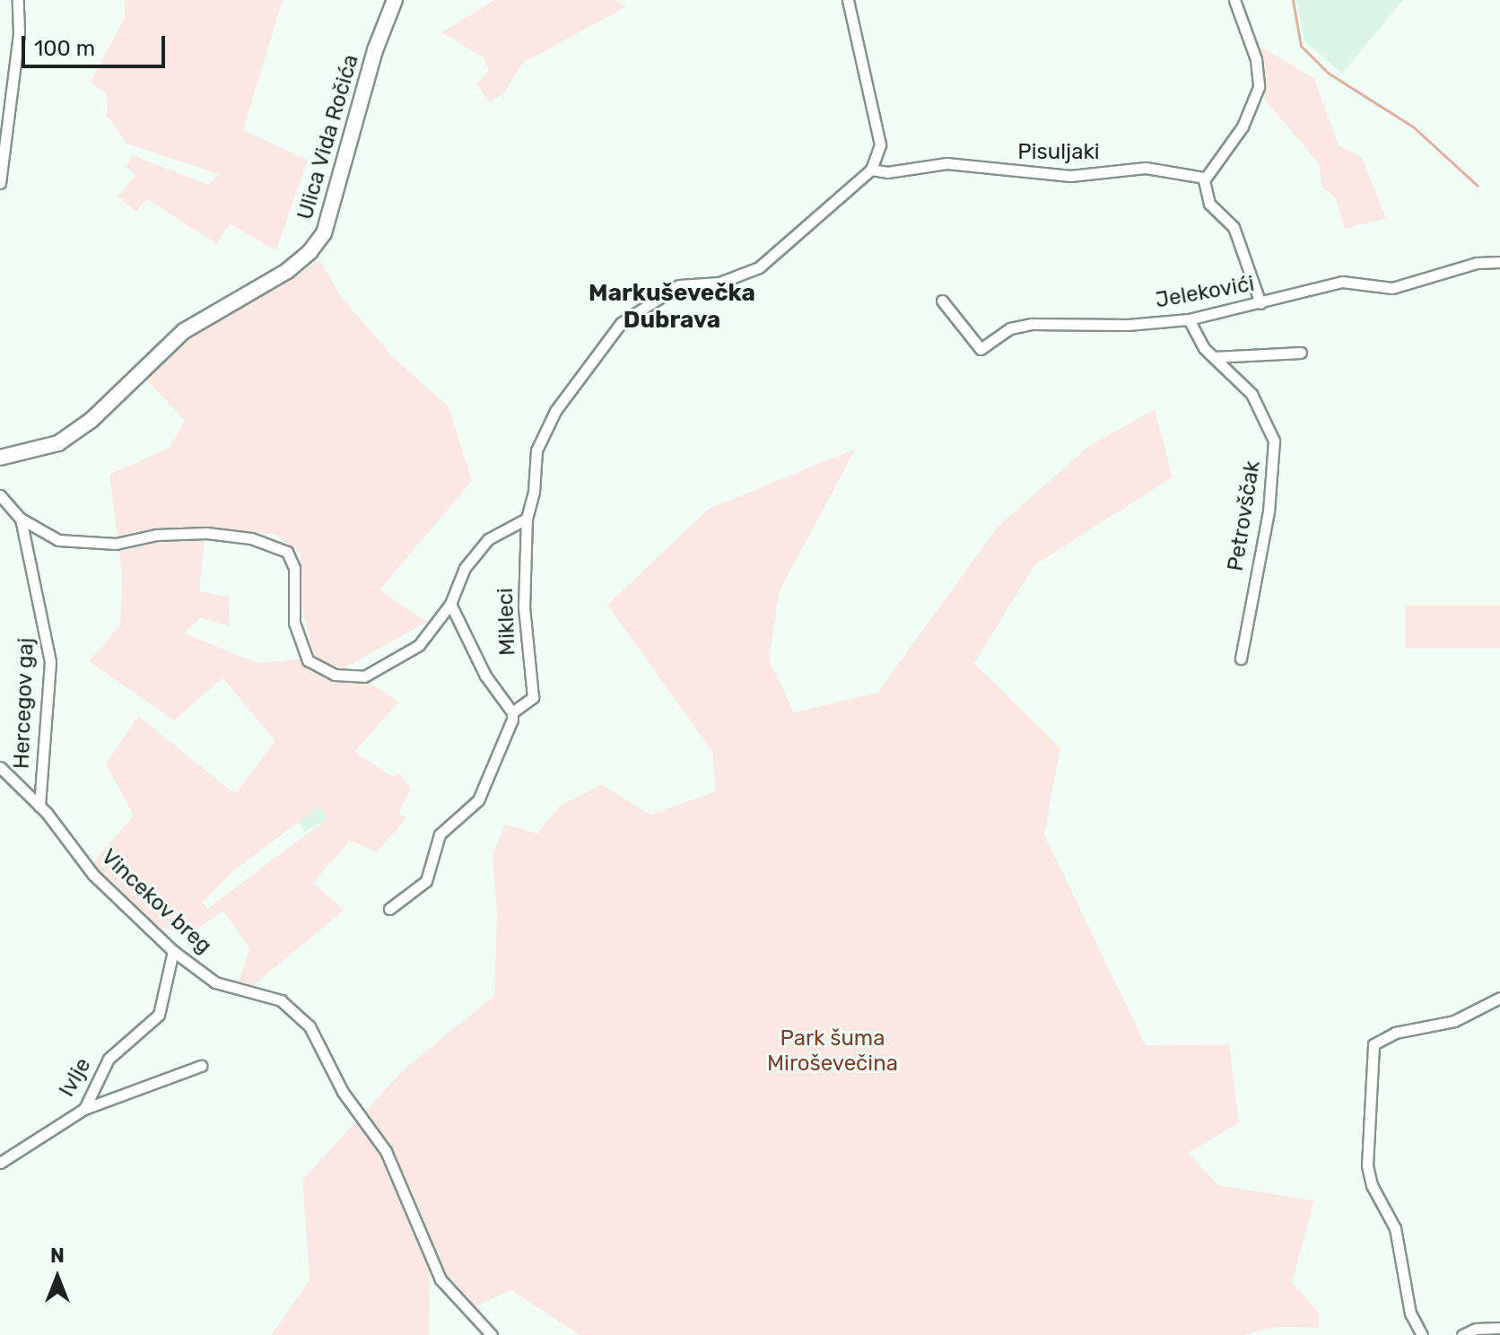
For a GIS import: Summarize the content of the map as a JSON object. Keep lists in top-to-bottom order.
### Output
{
  "streets": {
    "main road": ["Ulica Vida Ročića"],
    "street": [
      "Pisuljaki",
      "Jelekovići",
      "Petrovščak",
      "Mikleci",
      "Hercegov gaj",
      "Vincekov breg",
      "Ivlje"
    ]
  },
  "crossings": [
    ["Jelekovići", "Petrovščak"],
    ["Hercegov gaj", "Vincekov breg"],
    ["Vincekov breg", "Ivlje"]
  ],
  "districts": ["Markuševečka Dubrava"],
  "parks": ["Park šuma Miroševečina"],
  "scale_bar": "100 m",
  "north": "top"
}
